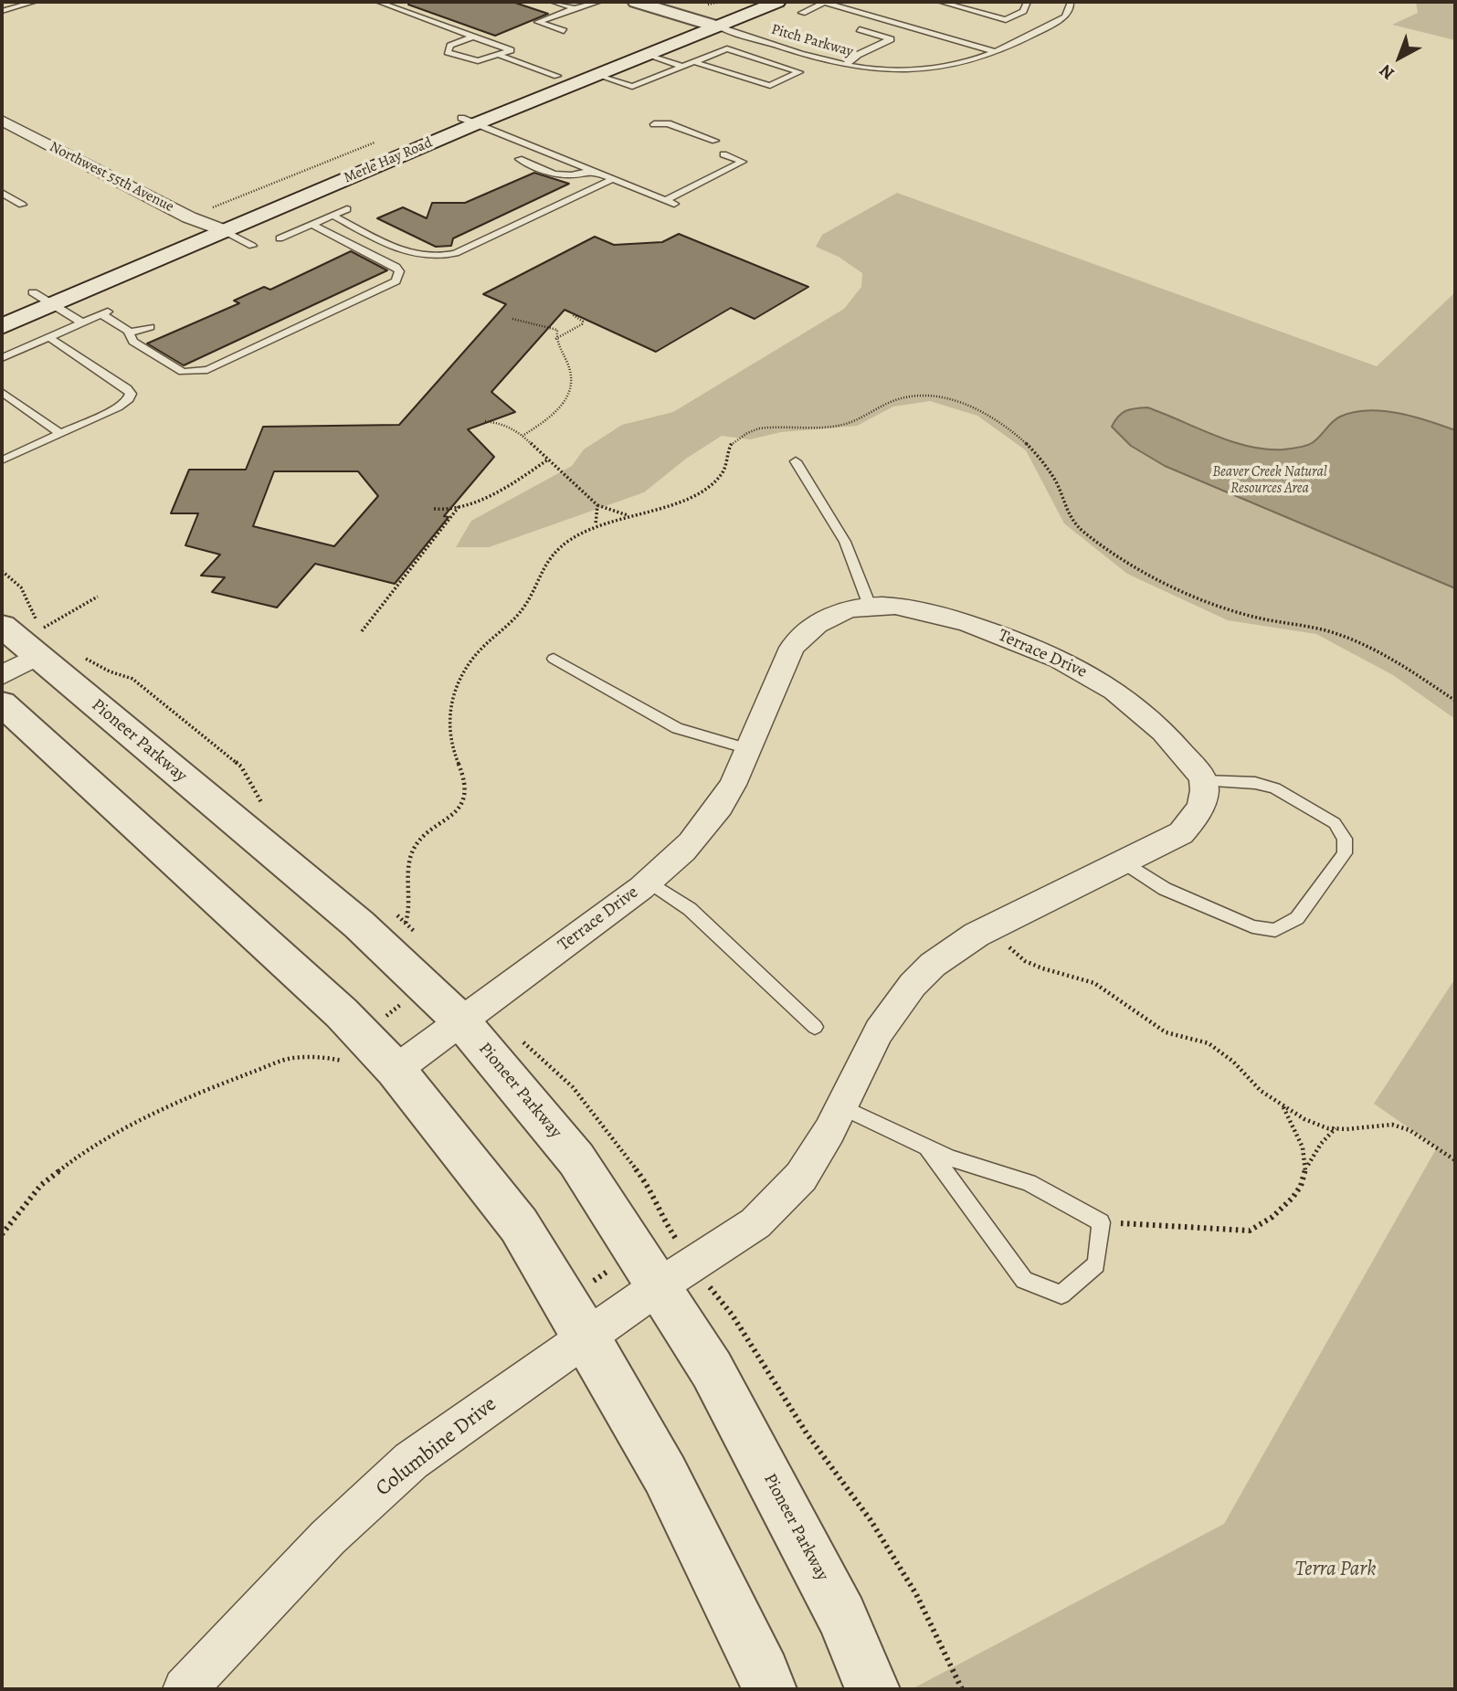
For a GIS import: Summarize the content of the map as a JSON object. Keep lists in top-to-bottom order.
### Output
{
  "streets": {
    "main road": ["Merle Hay Road", "Pioneer Parkway"],
    "street": ["Northwest 55th Avenue", "Terrace Drive", "Columbine Drive"],
    "lane": ["Pitch Parkway"]
  },
  "crossings": [
    ["Pitch Parkway", "Merle Hay Road"],
    ["Merle Hay Road", "Northwest 55th Avenue"],
    ["Terrace Drive", "Pioneer Parkway"],
    ["Pioneer Parkway", "Columbine Drive"]
  ],
  "parks": ["Beaver Creek Natural Resources Area", "Terra Park"],
  "north": "bottom left"
}
